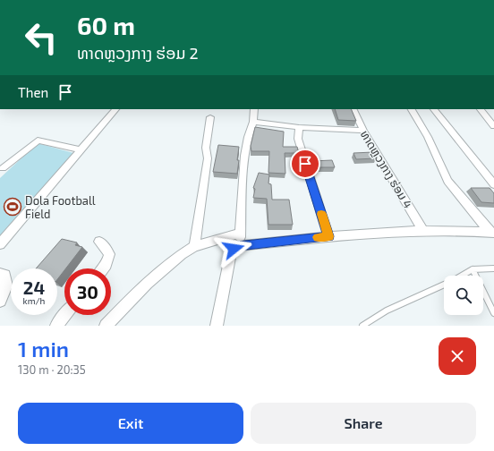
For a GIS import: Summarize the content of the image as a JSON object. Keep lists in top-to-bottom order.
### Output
{
  "streets": {
    "street": ["ທາດຫຼວງກາງ ຮ່ອມ 4"]
  },
  "places": {
    "sports": ["Dola Football Field"]
  },
  "page": {
    "turn": ["60 m", "ທາດຫຼວງກາງ ຮ່ອມ 2"],
    "then": "Then",
    "speed": "24 km/h",
    "limit": "30",
    "heading": ["1 min", "130 m · 20:35"],
    "buttons": ["Exit", "Share"]
  }
}
